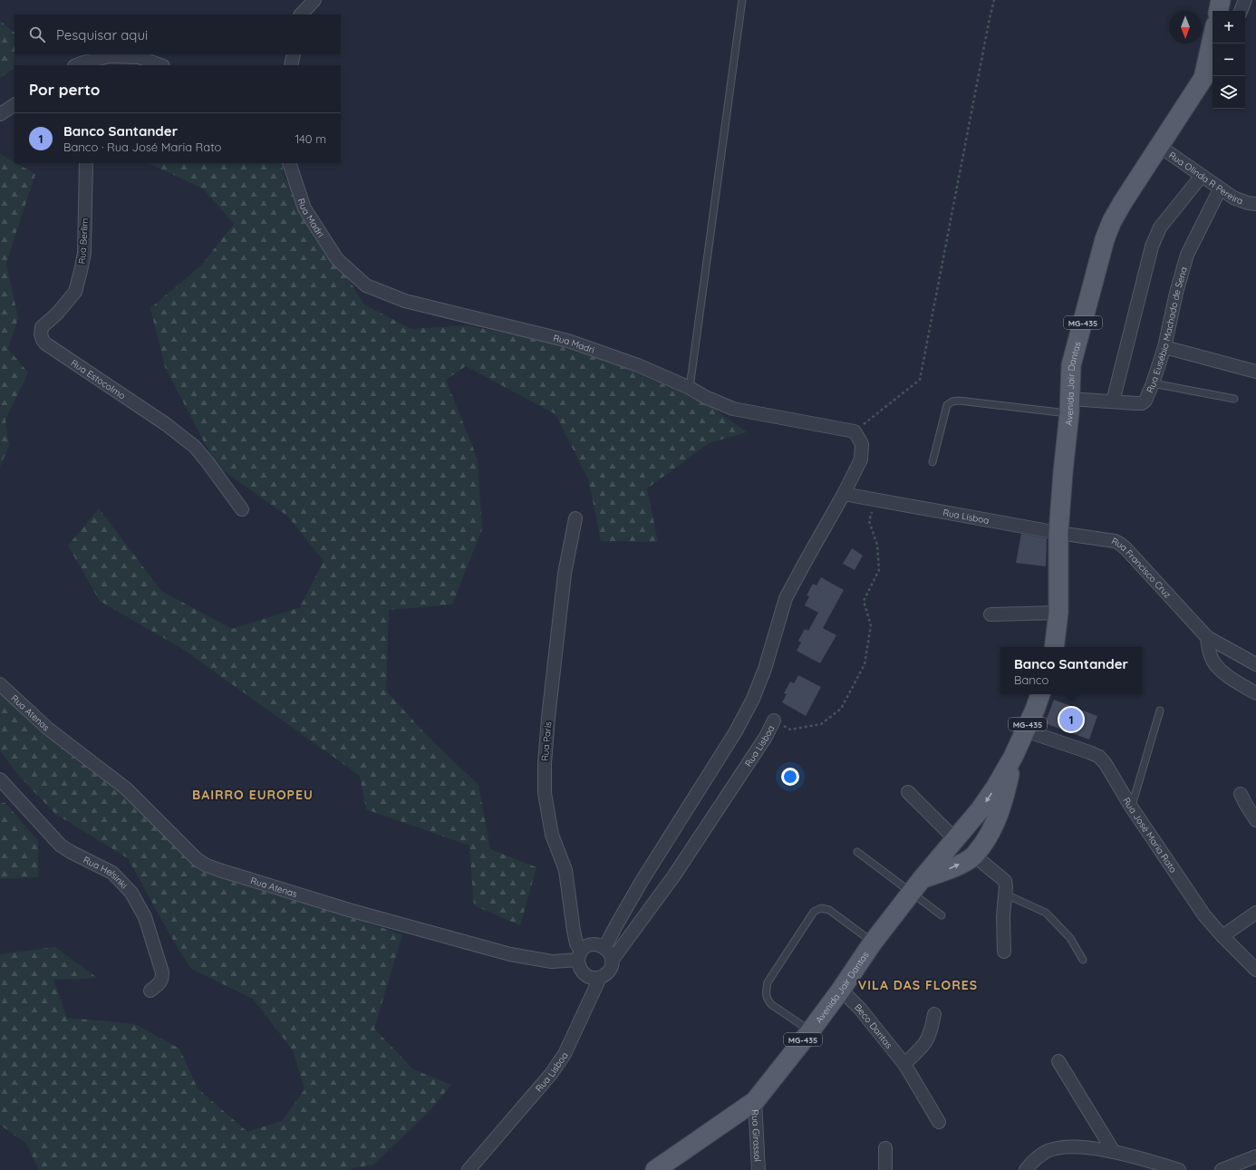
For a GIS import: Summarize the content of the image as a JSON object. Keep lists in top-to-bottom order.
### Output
{
  "streets": {
    "main road": ["MG-435", "Avenida Jair Dantas"],
    "street": [
      "Rua Olinda R Pereira",
      "Rua Madri",
      "Rua Berlim",
      "Rua Eusébio Machado de Sena",
      "Rua Estocolmo",
      "Rua Lisboa",
      "Rua Francisco Cruz",
      "Rua Atenas",
      "Rua Paris",
      "Rua José Maria Rato",
      "Rua Helsinki",
      "Beco Dantas",
      "Rua Girassol"
    ]
  },
  "crossings": [
    ["Rua Olinda R Pereira", "Rua Eusébio Machado de Sena"],
    ["Rua Olinda R Pereira", "Avenida Jair Dantas"],
    ["Rua Berlim", "Rua Estocolmo"],
    ["Rua Eusébio Machado de Sena", "Avenida Jair Dantas"],
    ["Avenida Jair Dantas", "Rua Lisboa"],
    ["Avenida Jair Dantas", "Rua Francisco Cruz"],
    ["Avenida Jair Dantas", "Rua José Maria Rato"],
    ["Avenida Jair Dantas", "Beco Dantas"],
    ["Avenida Jair Dantas", "Rua Girassol"],
    ["Rua Lisboa", "Rua Francisco Cruz"],
    ["Rua Lisboa", "Rua Atenas"],
    ["Rua Lisboa", "Rua Paris"],
    ["Rua Atenas", "Rua Paris"]
  ],
  "districts": ["BAIRRO EUROPEU", "VILA DAS FLORES"],
  "north": "bottom",
  "page": {
    "map_buttons": ["+", "−"],
    "search": "Pesquisar aqui",
    "heading": "Por perto",
    "list": [
      {
        "mark": "1",
        "name": "Banco Santander",
        "note": "Banco · Rua José Maria Rato",
        "value": "140 m"
      }
    ],
    "popup": ["Banco Santander", "Banco"],
    "pins": "1"
  }
}
